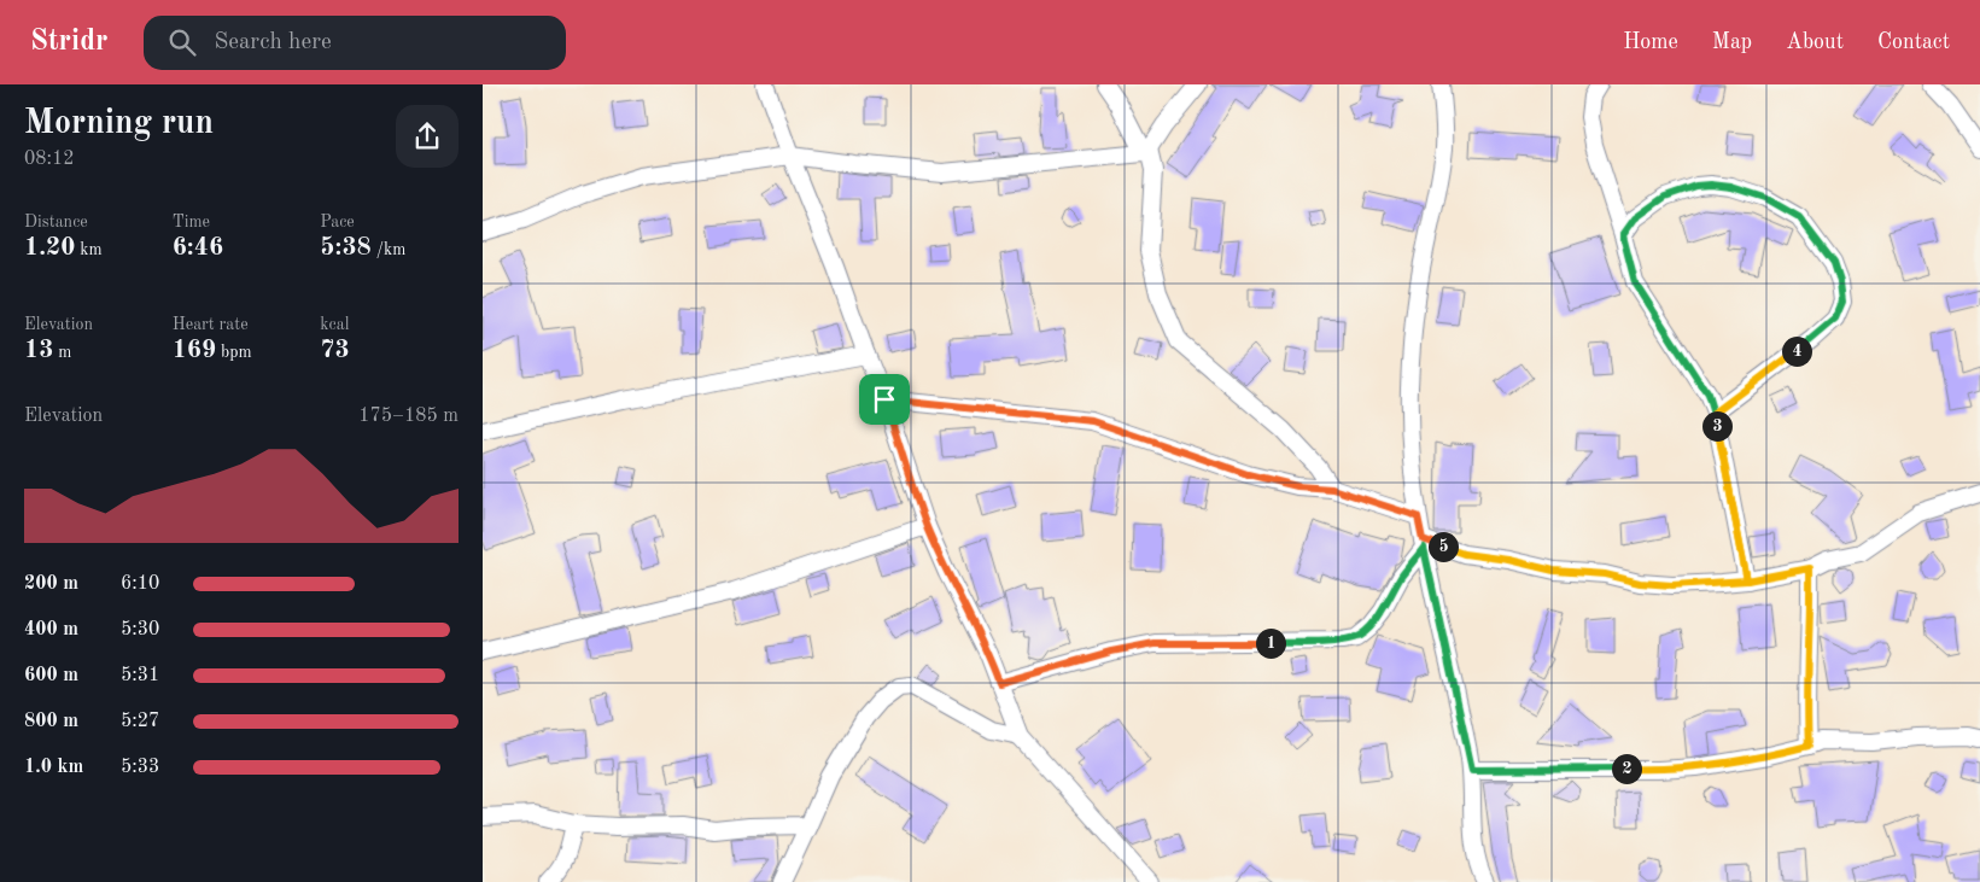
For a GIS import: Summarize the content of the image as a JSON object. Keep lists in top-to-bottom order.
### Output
{
  "page": {
    "header": "Stridr",
    "search": "Search here",
    "nav": [
      "Home",
      "Map",
      "About",
      "Contact"
    ],
    "heading": ["Morning run", "08:12"],
    "stats": [
      ["Distance", "1.20 km"],
      ["Time", "6:46"],
      ["Pace", "5:38 /km"],
      ["Elevation", "13 m"],
      ["Heart rate", "169 bpm"],
      ["kcal", "73"]
    ],
    "pins": [
      "4",
      "3",
      "5",
      "1",
      "2"
    ],
    "chart": ["Elevation", "175–185 m"],
    "list": [
      {
        "name": "200 m",
        "note": "6:10"
      },
      {
        "name": "400 m",
        "note": "5:30"
      },
      {
        "name": "600 m",
        "note": "5:31"
      },
      {
        "name": "800 m",
        "note": "5:27"
      },
      {
        "name": "1.0 km",
        "note": "5:33"
      }
    ]
  }
}
